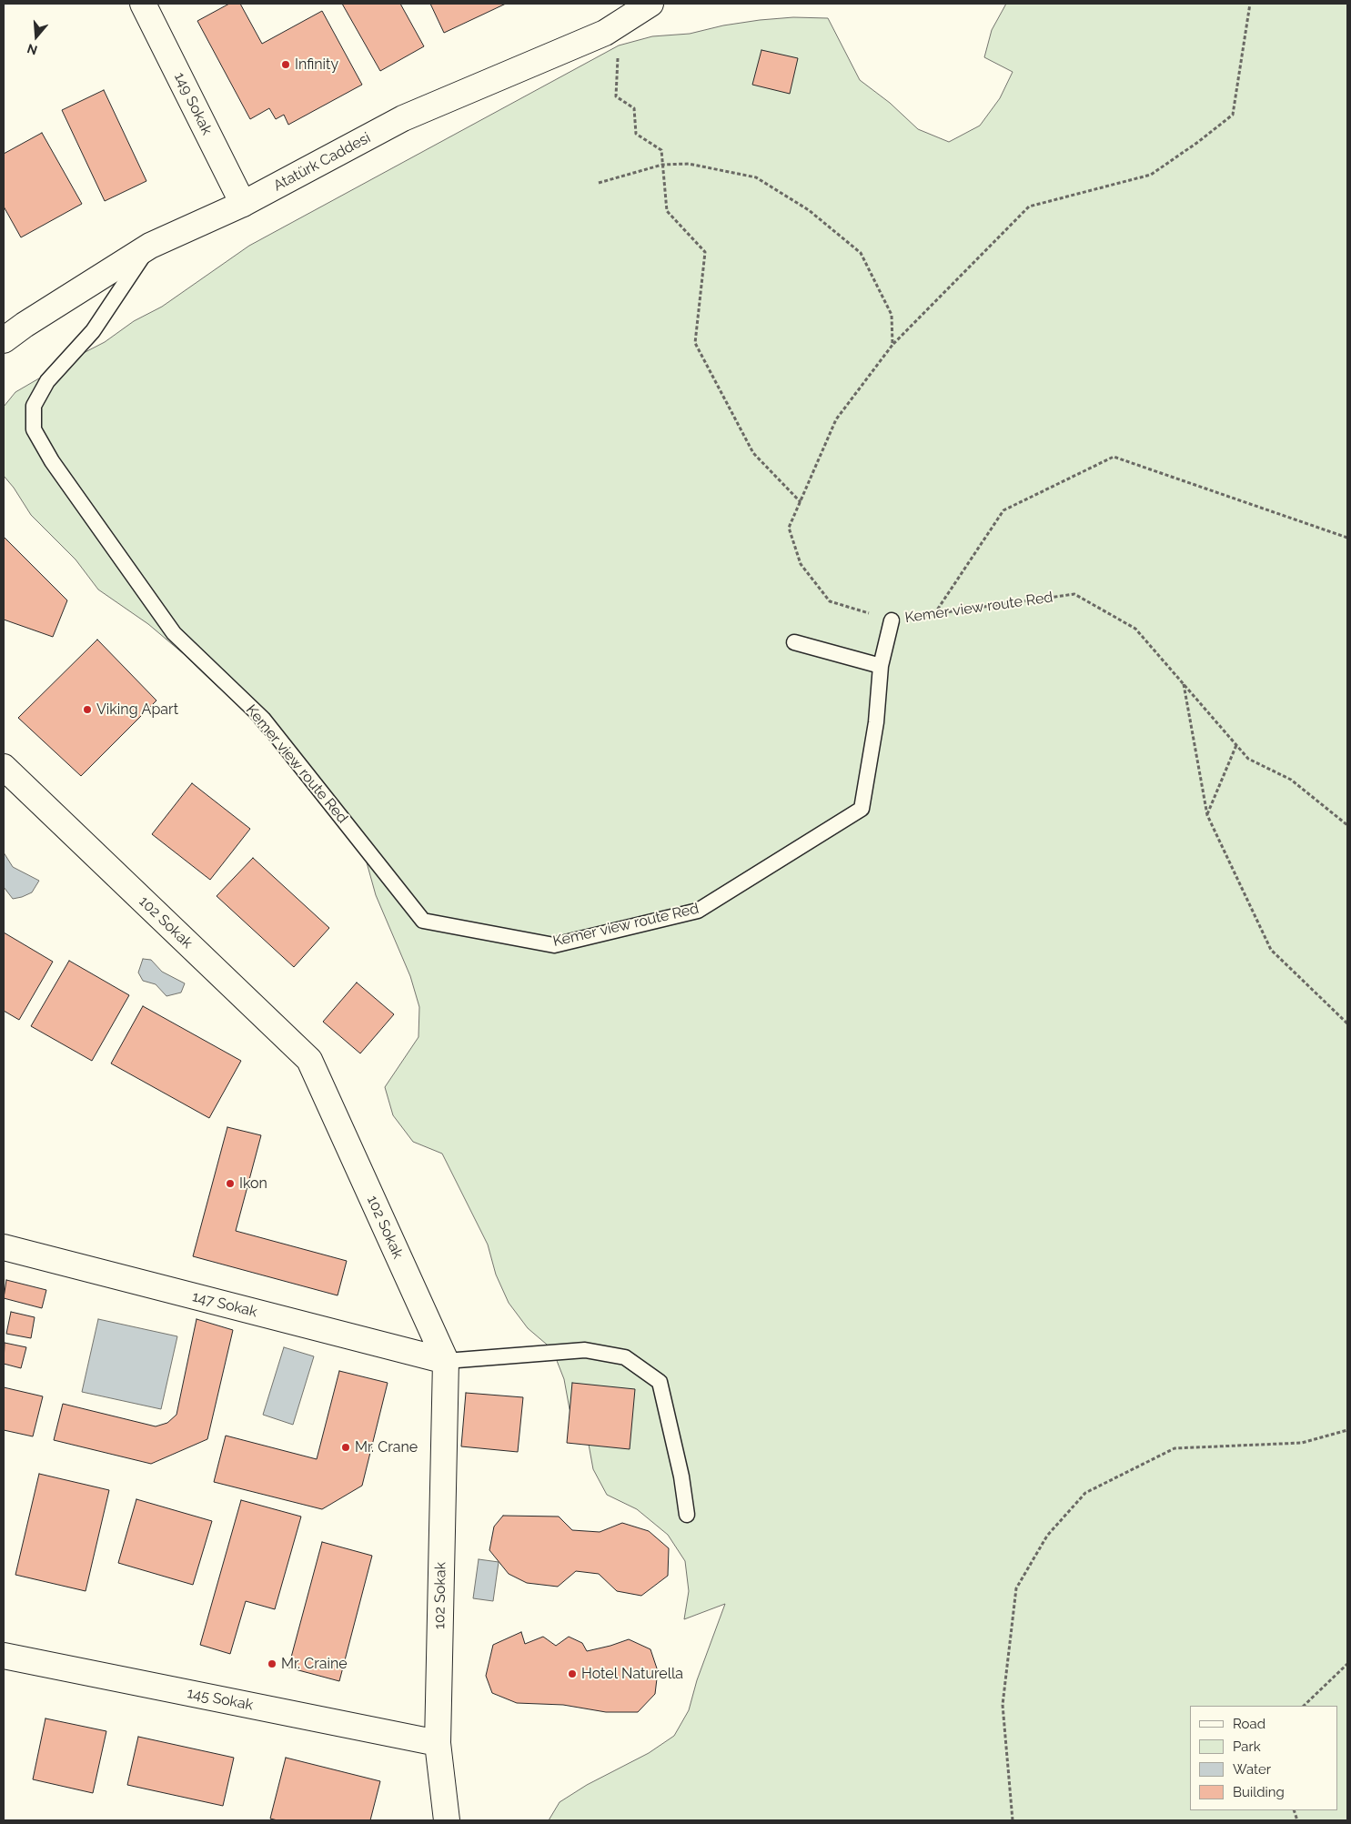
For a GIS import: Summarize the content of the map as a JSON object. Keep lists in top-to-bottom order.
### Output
{
  "streets": {
    "street": [
      "149 Sokak",
      "Atatürk Caddesi",
      "102 Sokak",
      "147 Sokak",
      "145 Sokak"
    ],
    "lane": ["Kemer view route Red"]
  },
  "crossings": [
    ["149 Sokak", "Atatürk Caddesi"],
    ["Atatürk Caddesi", "Kemer view route Red"],
    ["102 Sokak", "147 Sokak"],
    ["102 Sokak", "145 Sokak"]
  ],
  "places": [
    "Infinity",
    "Viking Apart",
    "Ikon",
    "Mr. Crane",
    "Mr. Craine",
    "Hotel Naturella"
  ],
  "legend": [
    "Road",
    "Park",
    "Water",
    "Building"
  ],
  "north": "bottom"
}
